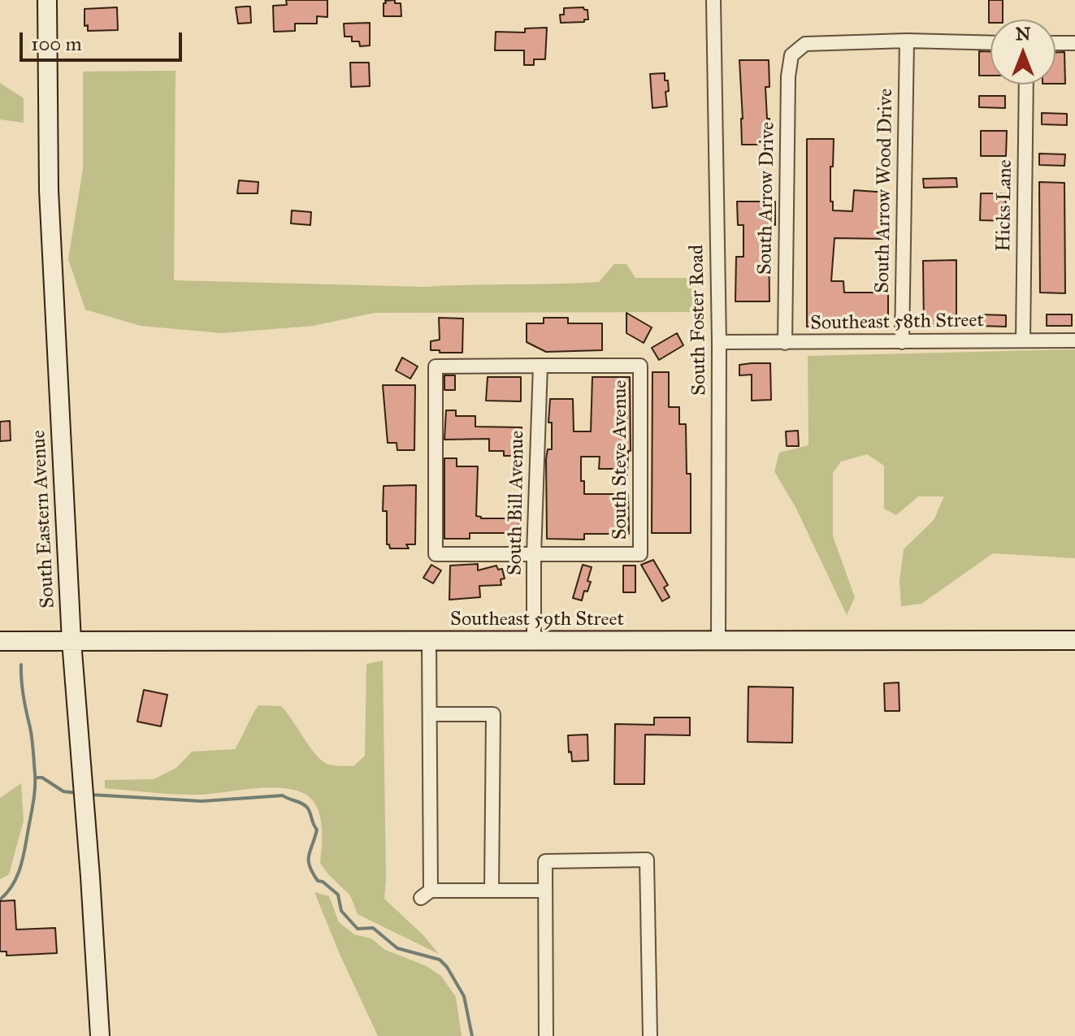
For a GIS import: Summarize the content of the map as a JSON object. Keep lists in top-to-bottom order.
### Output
{
  "streets": {
    "main road": ["South Eastern Avenue", "Southeast 59th Street"],
    "street": [
      "South Arrow Wood Drive",
      "South Arrow Drive",
      "Hicks Lane",
      "South Foster Road",
      "Southeast 58th Street",
      "South Steve Avenue",
      "South Bill Avenue"
    ]
  },
  "crossings": [
    ["South Arrow Wood Drive", "South Arrow Drive"],
    ["South Arrow Wood Drive", "Southeast 58th Street"],
    ["South Arrow Drive", "Southeast 58th Street"],
    ["Hicks Lane", "Southeast 58th Street"],
    ["South Foster Road", "Southeast 58th Street"],
    ["South Foster Road", "Southeast 59th Street"],
    ["South Steve Avenue", "South Bill Avenue"],
    ["South Bill Avenue", "Southeast 59th Street"],
    ["South Eastern Avenue", "Southeast 59th Street"]
  ],
  "scale_bar": "100 m",
  "north": "top"
}
